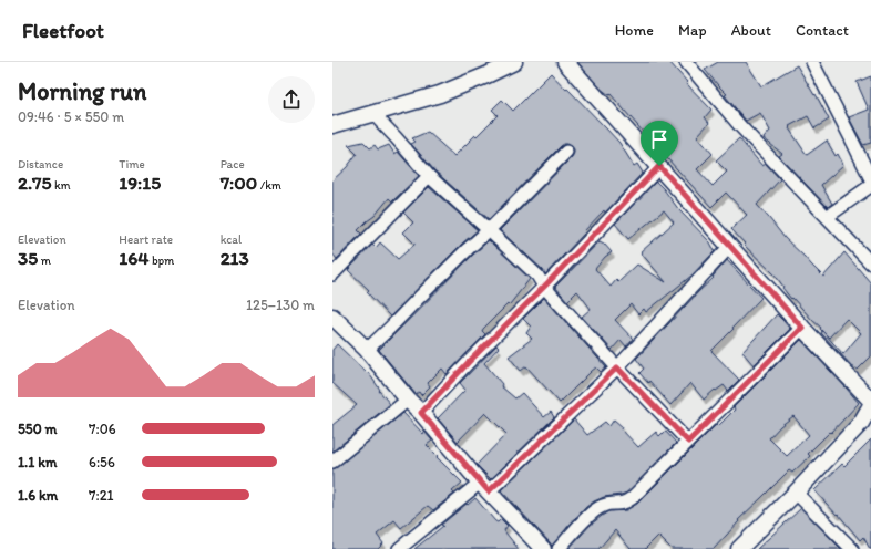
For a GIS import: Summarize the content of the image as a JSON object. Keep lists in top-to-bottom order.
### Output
{
  "page": {
    "header": "Fleetfoot",
    "nav": [
      "Home",
      "Map",
      "About",
      "Contact"
    ],
    "heading": ["Morning run", "09:46 · 5 × 550 m"],
    "stats": [
      ["Distance", "2.75 km"],
      ["Time", "19:15"],
      ["Pace", "7:00 /km"],
      ["Elevation", "35 m"],
      ["Heart rate", "164 bpm"],
      ["kcal", "213"]
    ],
    "chart": ["Elevation", "125–130 m"],
    "list": [
      {
        "name": "550 m",
        "note": "7:06"
      },
      {
        "name": "1.1 km",
        "note": "6:56"
      },
      {
        "name": "1.6 km",
        "note": "7:21"
      }
    ]
  }
}
